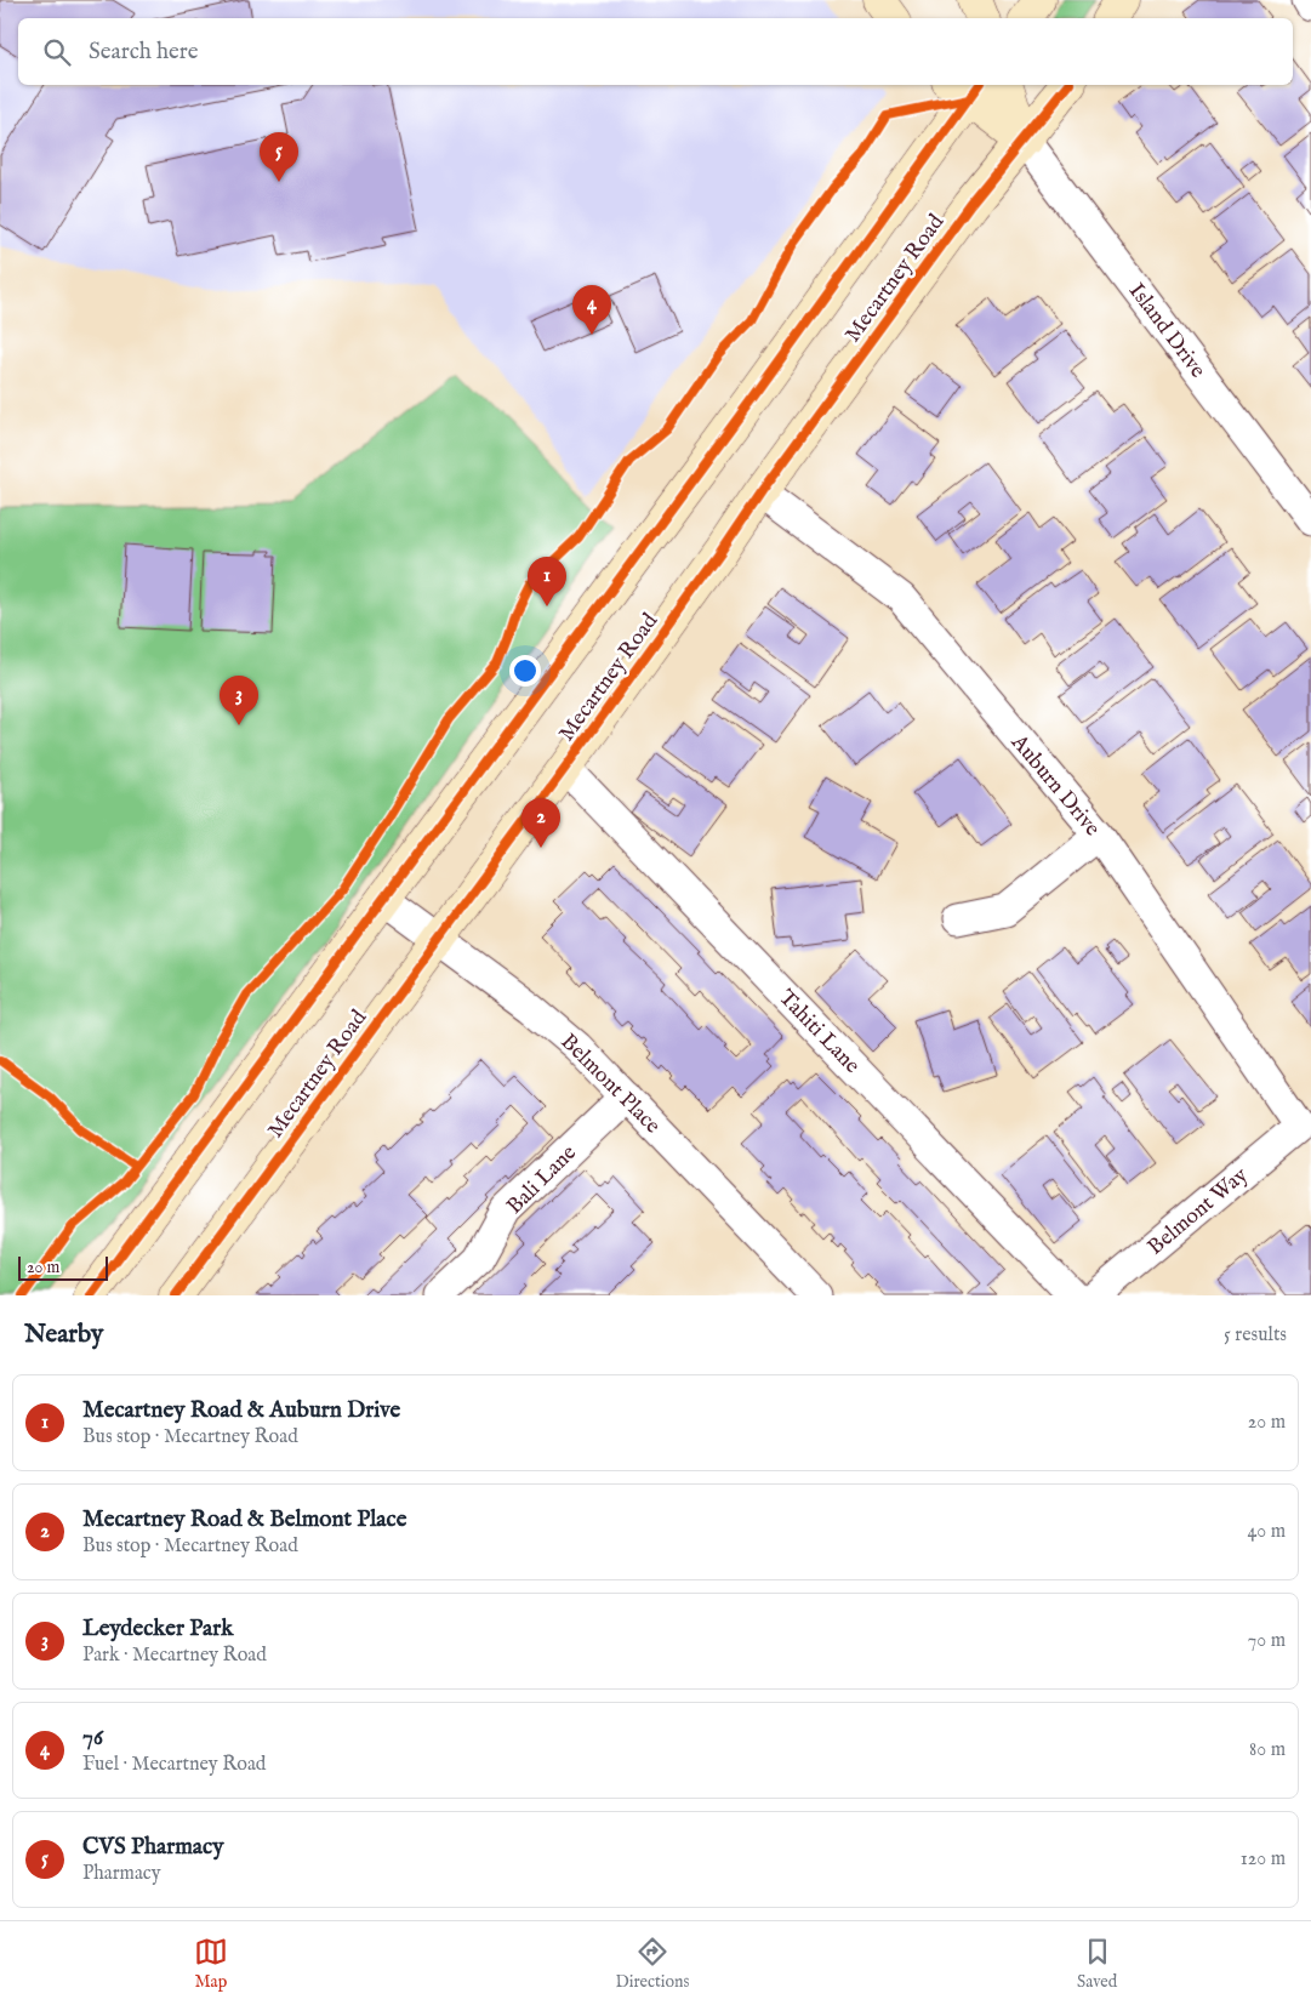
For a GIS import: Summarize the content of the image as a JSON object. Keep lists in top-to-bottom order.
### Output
{
  "streets": {
    "main road": ["Mecartney Road", "Island Drive"],
    "street": [
      "Auburn Drive",
      "Tahiti Lane",
      "Belmont Place",
      "Bali Lane",
      "Belmont Way"
    ]
  },
  "crossings": [
    ["Mecartney Road", "Island Drive"],
    ["Mecartney Road", "Auburn Drive"],
    ["Mecartney Road", "Tahiti Lane"],
    ["Mecartney Road", "Belmont Place"],
    ["Auburn Drive", "Belmont Way"],
    ["Belmont Place", "Bali Lane"]
  ],
  "scale_bar": "20 m",
  "page": {
    "search": "Search here",
    "pins": [
      "5",
      "4",
      "1",
      "3",
      "2"
    ],
    "scale": "20 m",
    "heading": ["Nearby", "5 results"],
    "list": [
      {
        "mark": "1",
        "name": "Mecartney Road & Auburn Drive",
        "note": "Bus stop · Mecartney Road",
        "value": "20 m"
      },
      {
        "mark": "2",
        "name": "Mecartney Road & Belmont Place",
        "note": "Bus stop · Mecartney Road",
        "value": "40 m"
      },
      {
        "mark": "3",
        "name": "Leydecker Park",
        "note": "Park · Mecartney Road",
        "value": "70 m"
      },
      {
        "mark": "4",
        "name": "76",
        "note": "Fuel · Mecartney Road",
        "value": "80 m"
      },
      {
        "mark": "5",
        "name": "CVS Pharmacy",
        "note": "Pharmacy",
        "value": "120 m"
      }
    ],
    "nav": ["Map", "Directions", "Saved"]
  }
}
